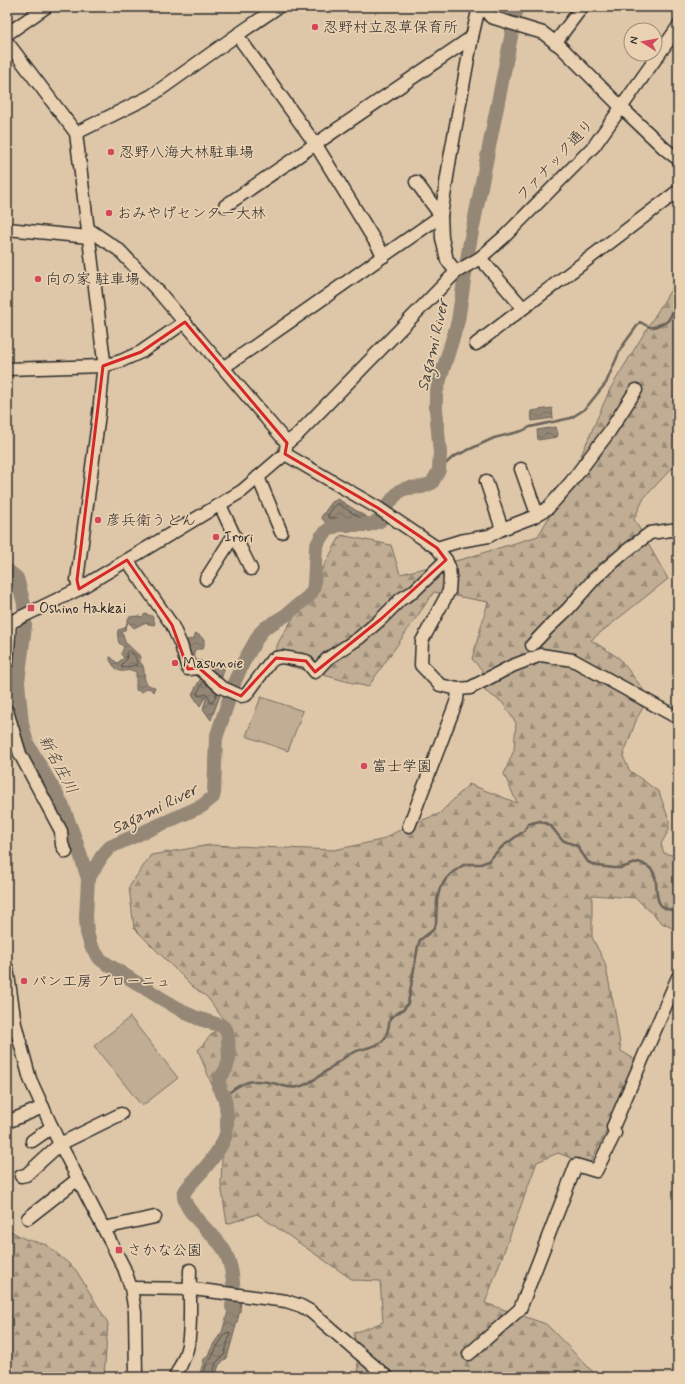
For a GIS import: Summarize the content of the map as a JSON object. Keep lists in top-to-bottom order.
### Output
{
  "streets": {
    "street": ["ファナック通り"]
  },
  "water": ["Sagami River", "新名庄川"],
  "places": {
    "other": [
      "忍野村立忍草保育所",
      "忍野八海大林駐車場",
      "おみやげセンター大林",
      "向の家 駐車場",
      "彦兵衛うどん",
      "Irori",
      "Masunoie",
      "富士学園",
      "パン工房 ブローニュ"
    ],
    "transit": ["Oshino Hakkai", "さかな公園"]
  },
  "north": "left"
}
